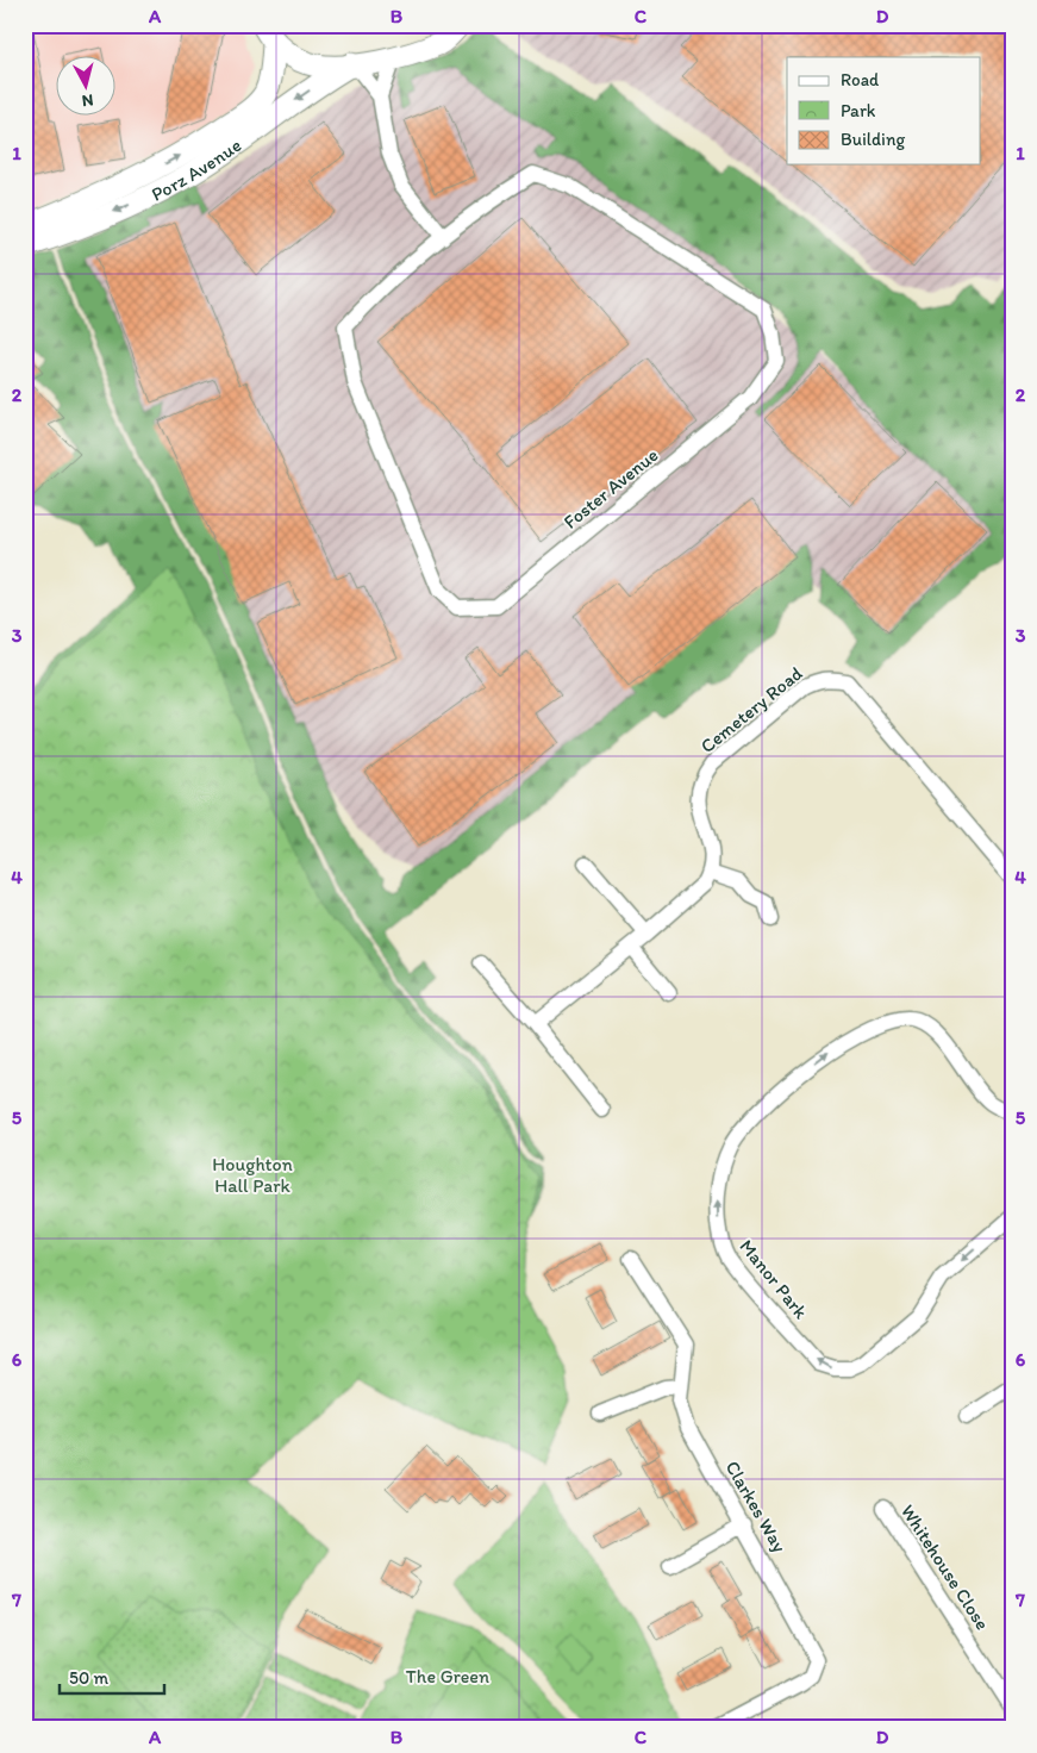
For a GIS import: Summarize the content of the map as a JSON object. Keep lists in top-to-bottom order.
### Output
{
  "streets": {
    "main road": ["Porz Avenue"],
    "street": [
      "Foster Avenue",
      "Cemetery Road",
      "Manor Park",
      "Clarkes Way",
      "Whitehouse Close"
    ]
  },
  "parks": ["Houghton Hall Park", "The Green"],
  "legend": ["Road", "Park", "Building"],
  "scale_bar": "50 m",
  "north": "bottom",
  "grid": {
    "columns": [
      "A",
      "B",
      "C",
      "D"
    ],
    "rows": [
      "1",
      "2",
      "3",
      "4",
      "5",
      "6",
      "7"
    ]
  }
}
